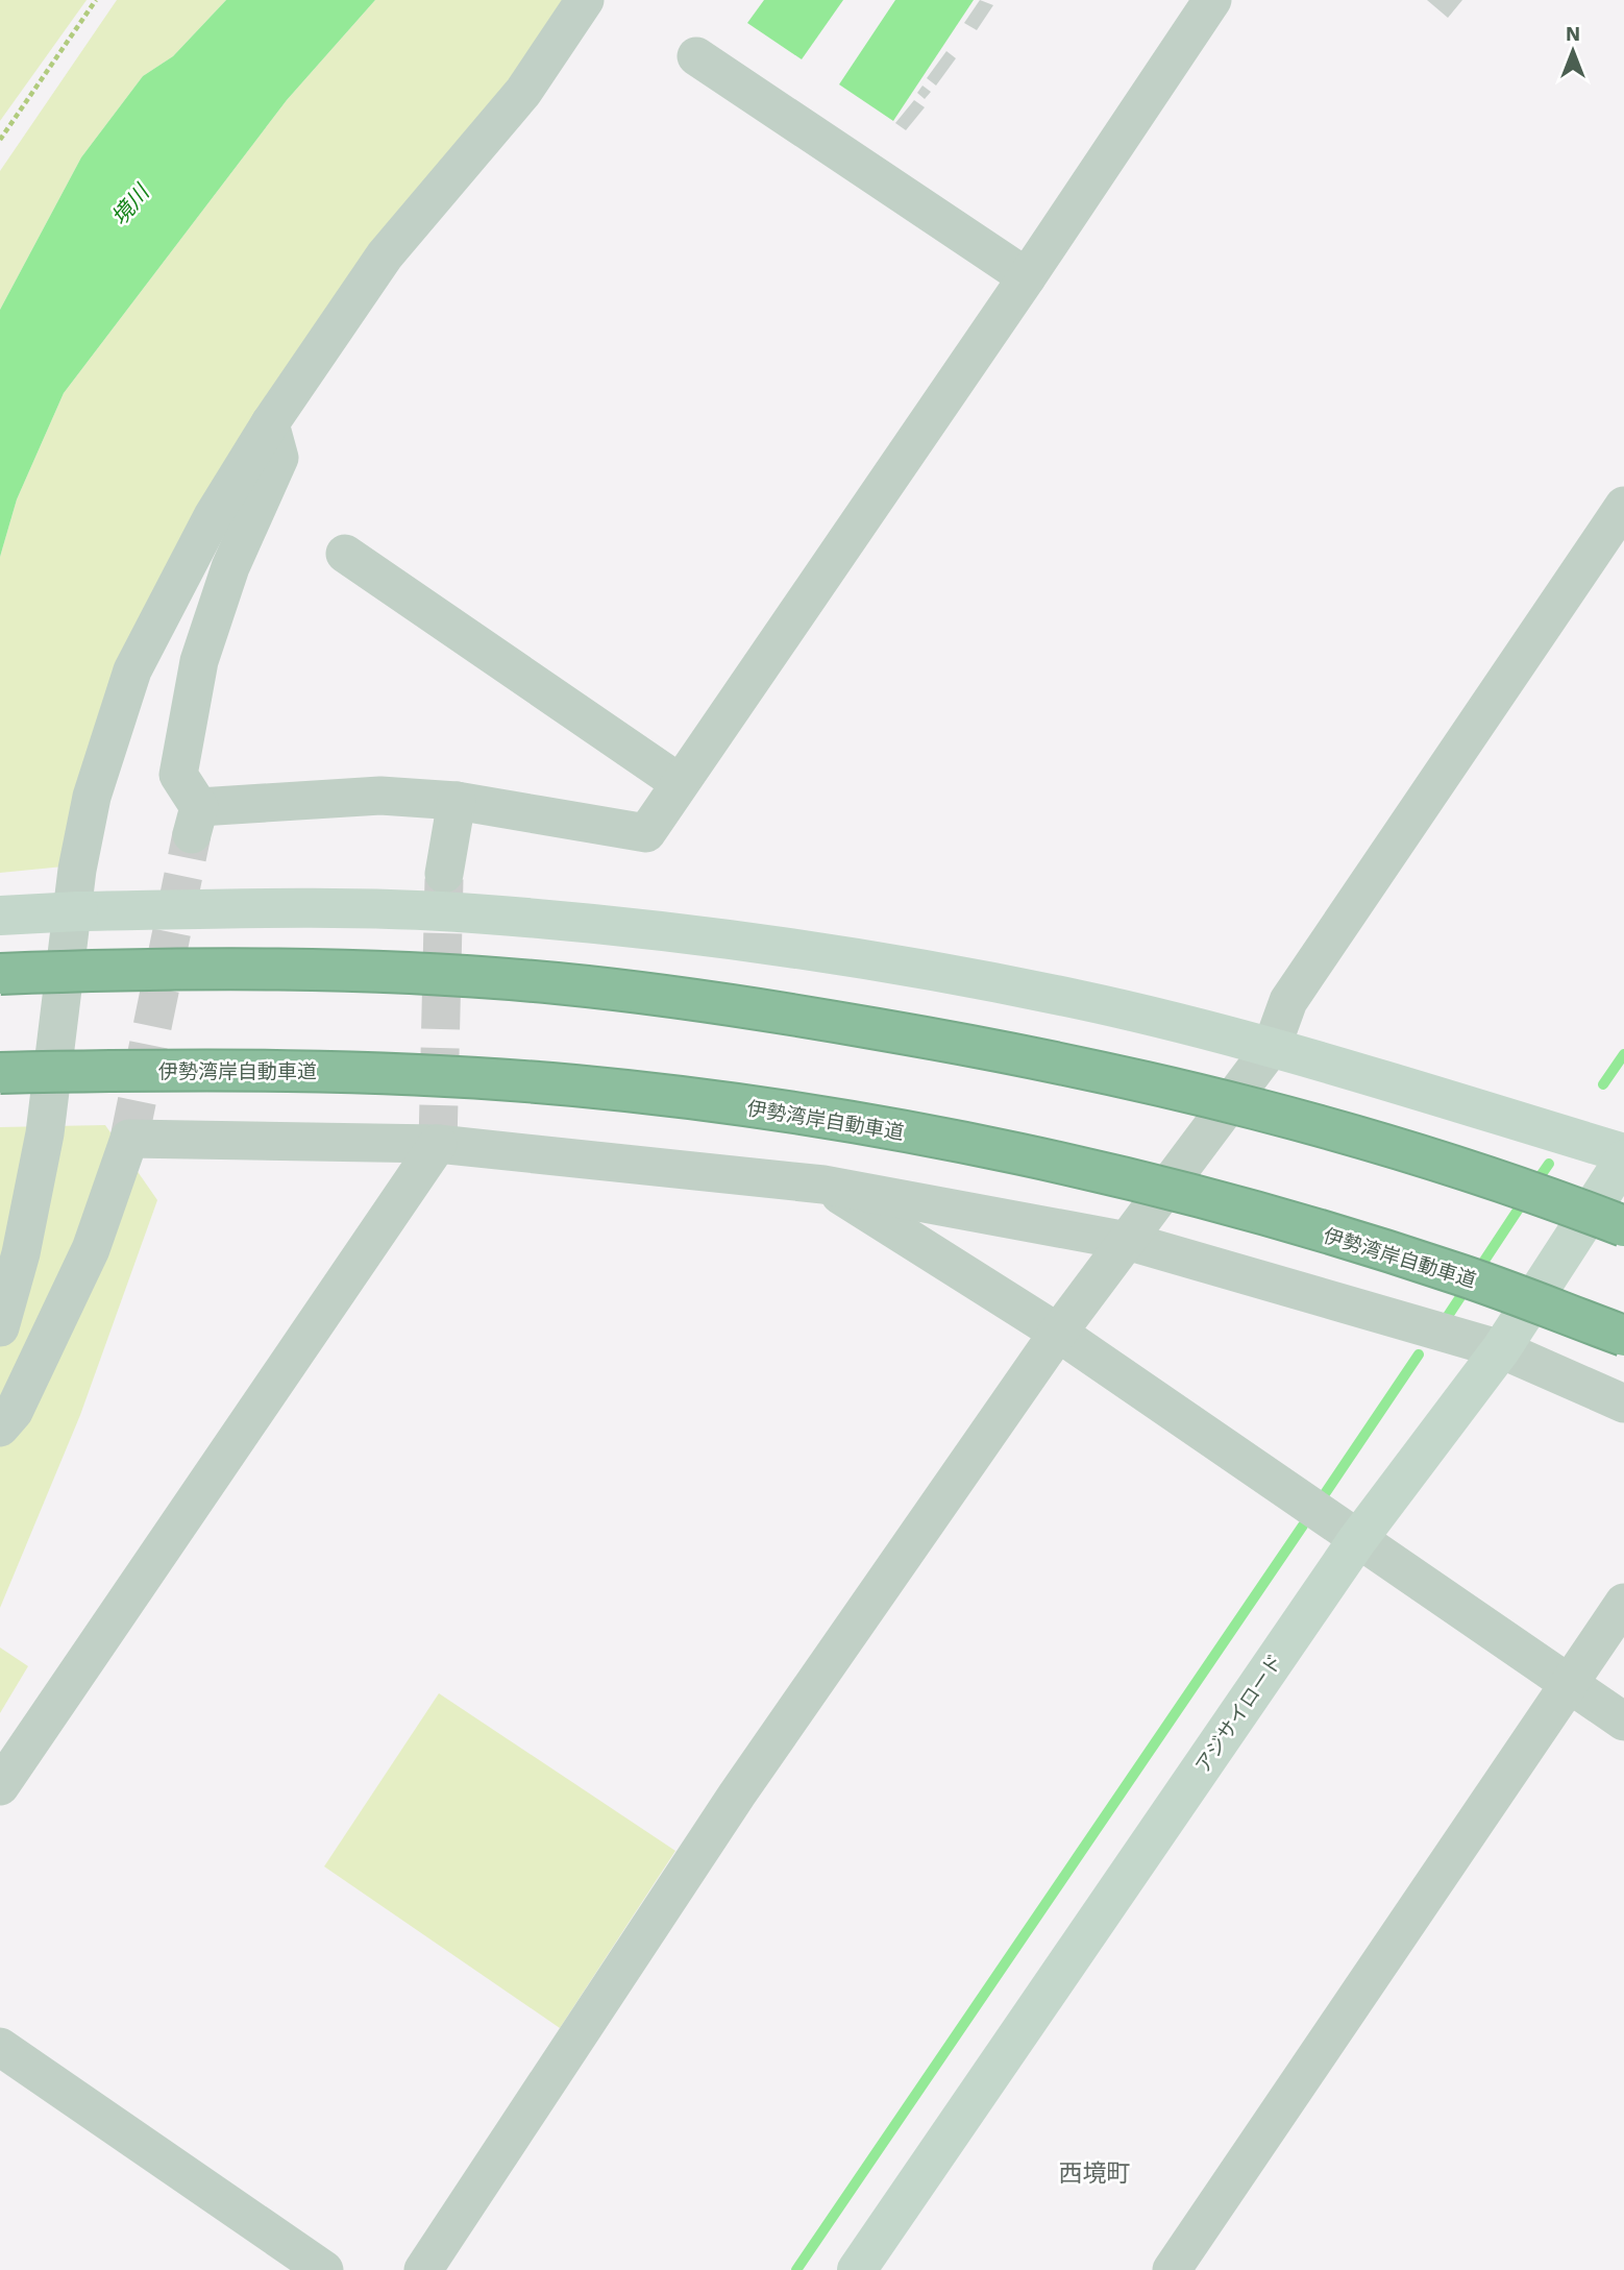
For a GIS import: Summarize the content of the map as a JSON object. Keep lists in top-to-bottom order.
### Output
{
  "streets": {
    "highway": ["伊勢湾岸自動車道"],
    "street": ["アジサイロード"]
  },
  "districts": ["西境町"],
  "water": ["境川"],
  "north": "top"
}
